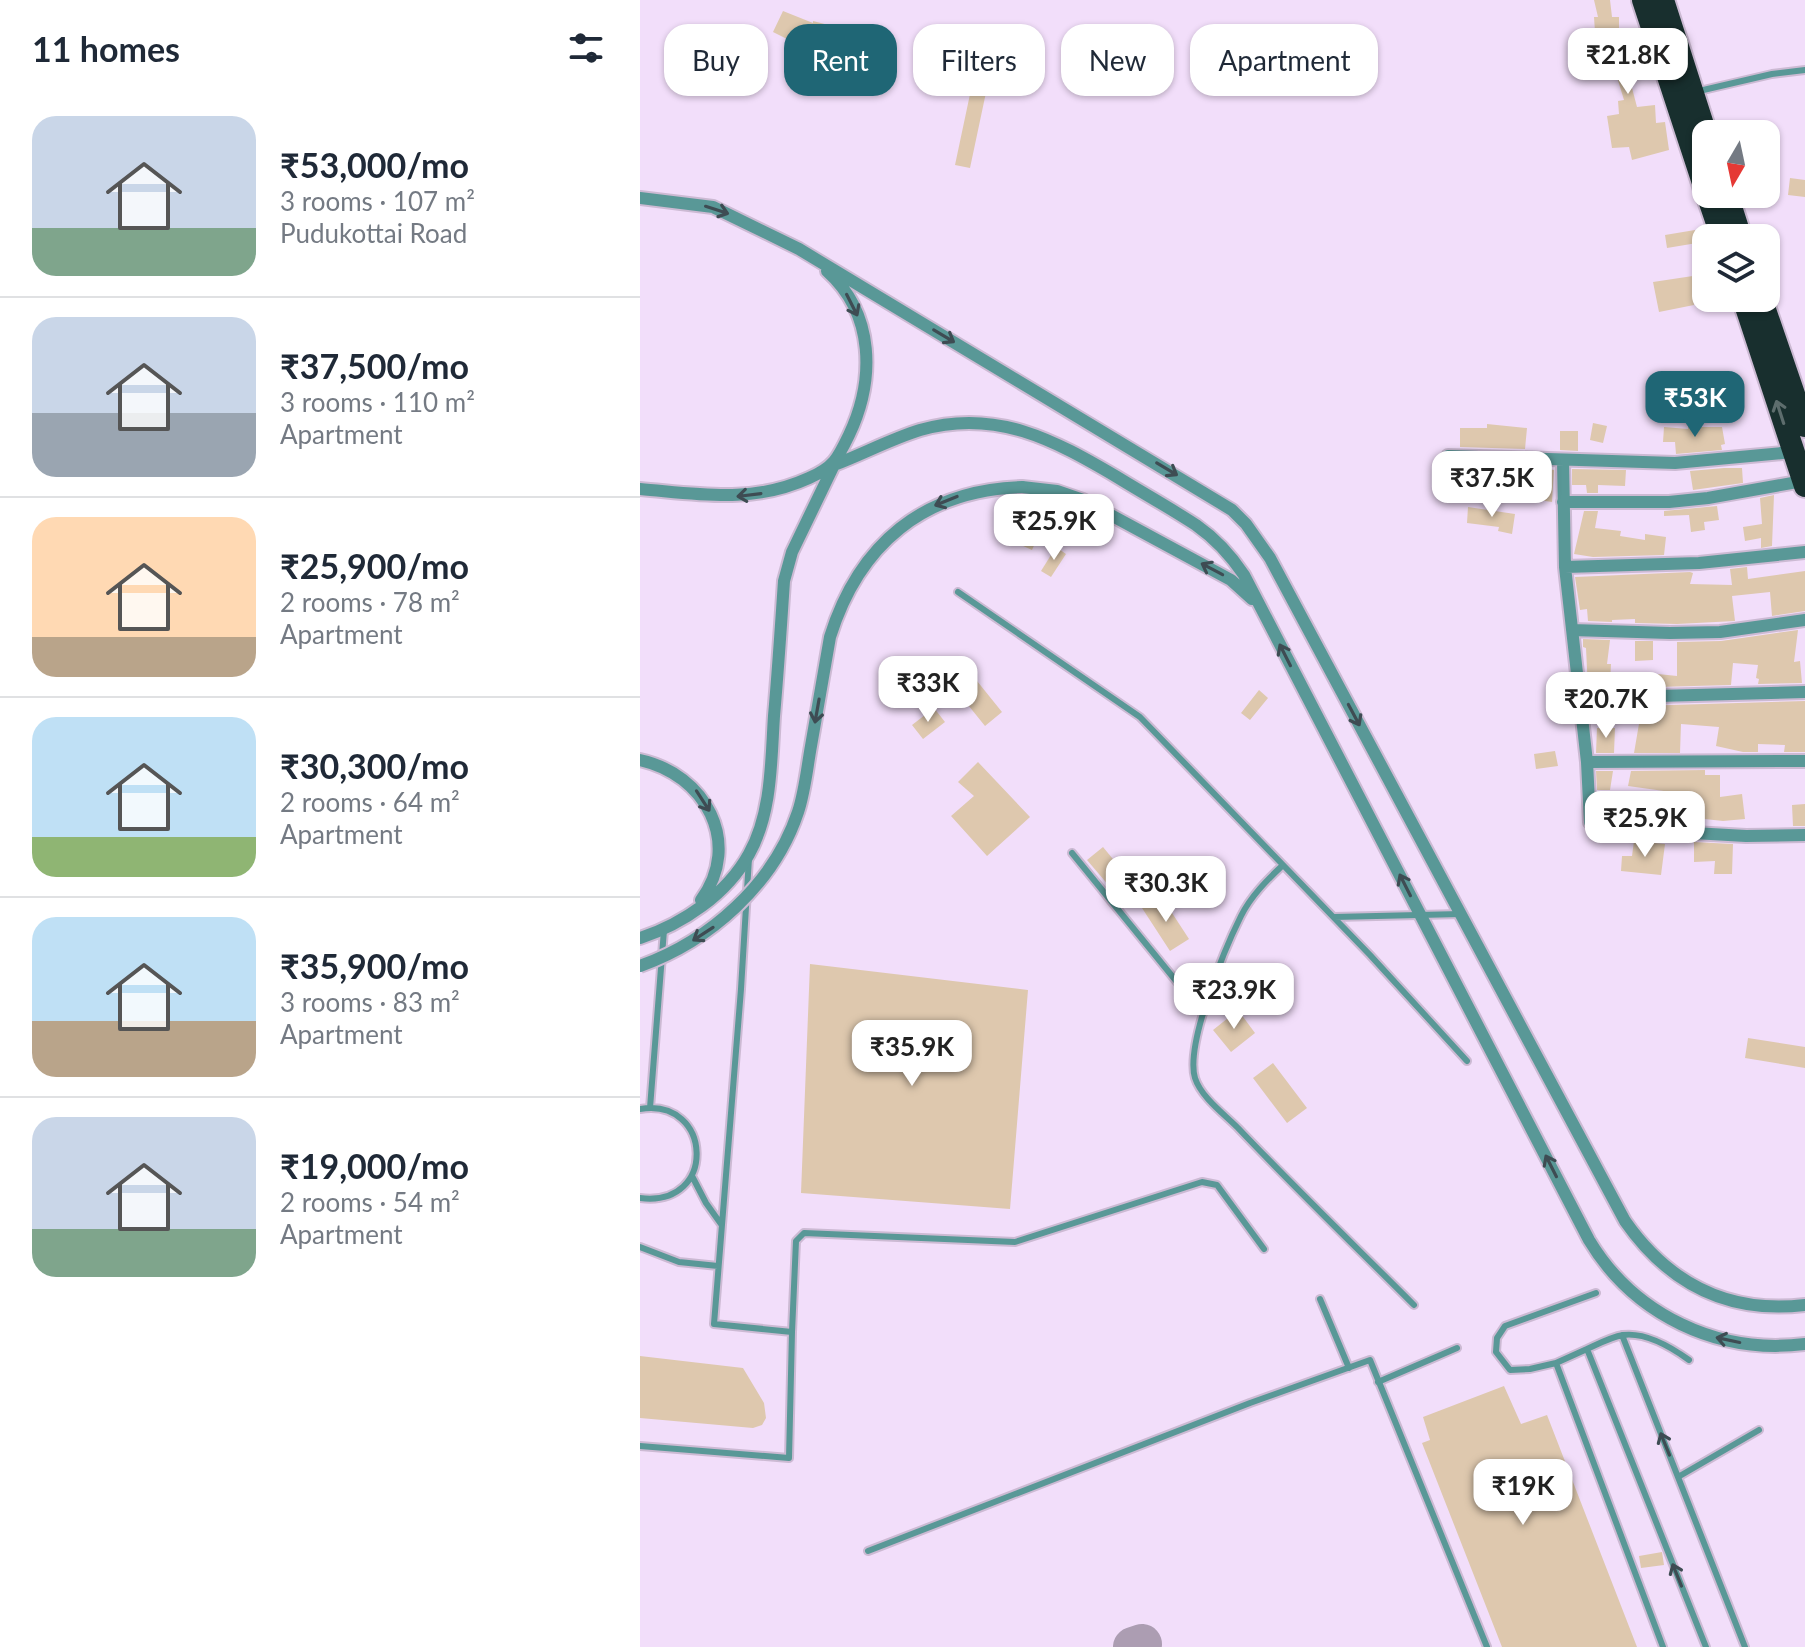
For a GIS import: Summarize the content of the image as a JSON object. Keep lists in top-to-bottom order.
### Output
{
  "north": "bottom",
  "page": {
    "heading": "11 homes",
    "chip": [
      "Buy",
      "Rent",
      "Filters",
      "New",
      "Apartment"
    ],
    "price": [
      "₹21.8K",
      "₹53K",
      "₹37.5K",
      "₹25.9K",
      "₹33K",
      "₹20.7K",
      "₹25.9K",
      "₹30.3K",
      "₹23.9K",
      "₹35.9K",
      "₹19K"
    ],
    "list": [
      {
        "name": "₹53,000/mo",
        "note": "3 rooms · 107 m² · Pudukottai Road"
      },
      {
        "name": "₹37,500/mo",
        "note": "3 rooms · 110 m² · Apartment"
      },
      {
        "name": "₹25,900/mo",
        "note": "2 rooms · 78 m² · Apartment"
      },
      {
        "name": "₹30,300/mo",
        "note": "2 rooms · 64 m² · Apartment"
      },
      {
        "name": "₹35,900/mo",
        "note": "3 rooms · 83 m² · Apartment"
      },
      {
        "name": "₹19,000/mo",
        "note": "2 rooms · 54 m² · Apartment"
      }
    ]
  }
}
